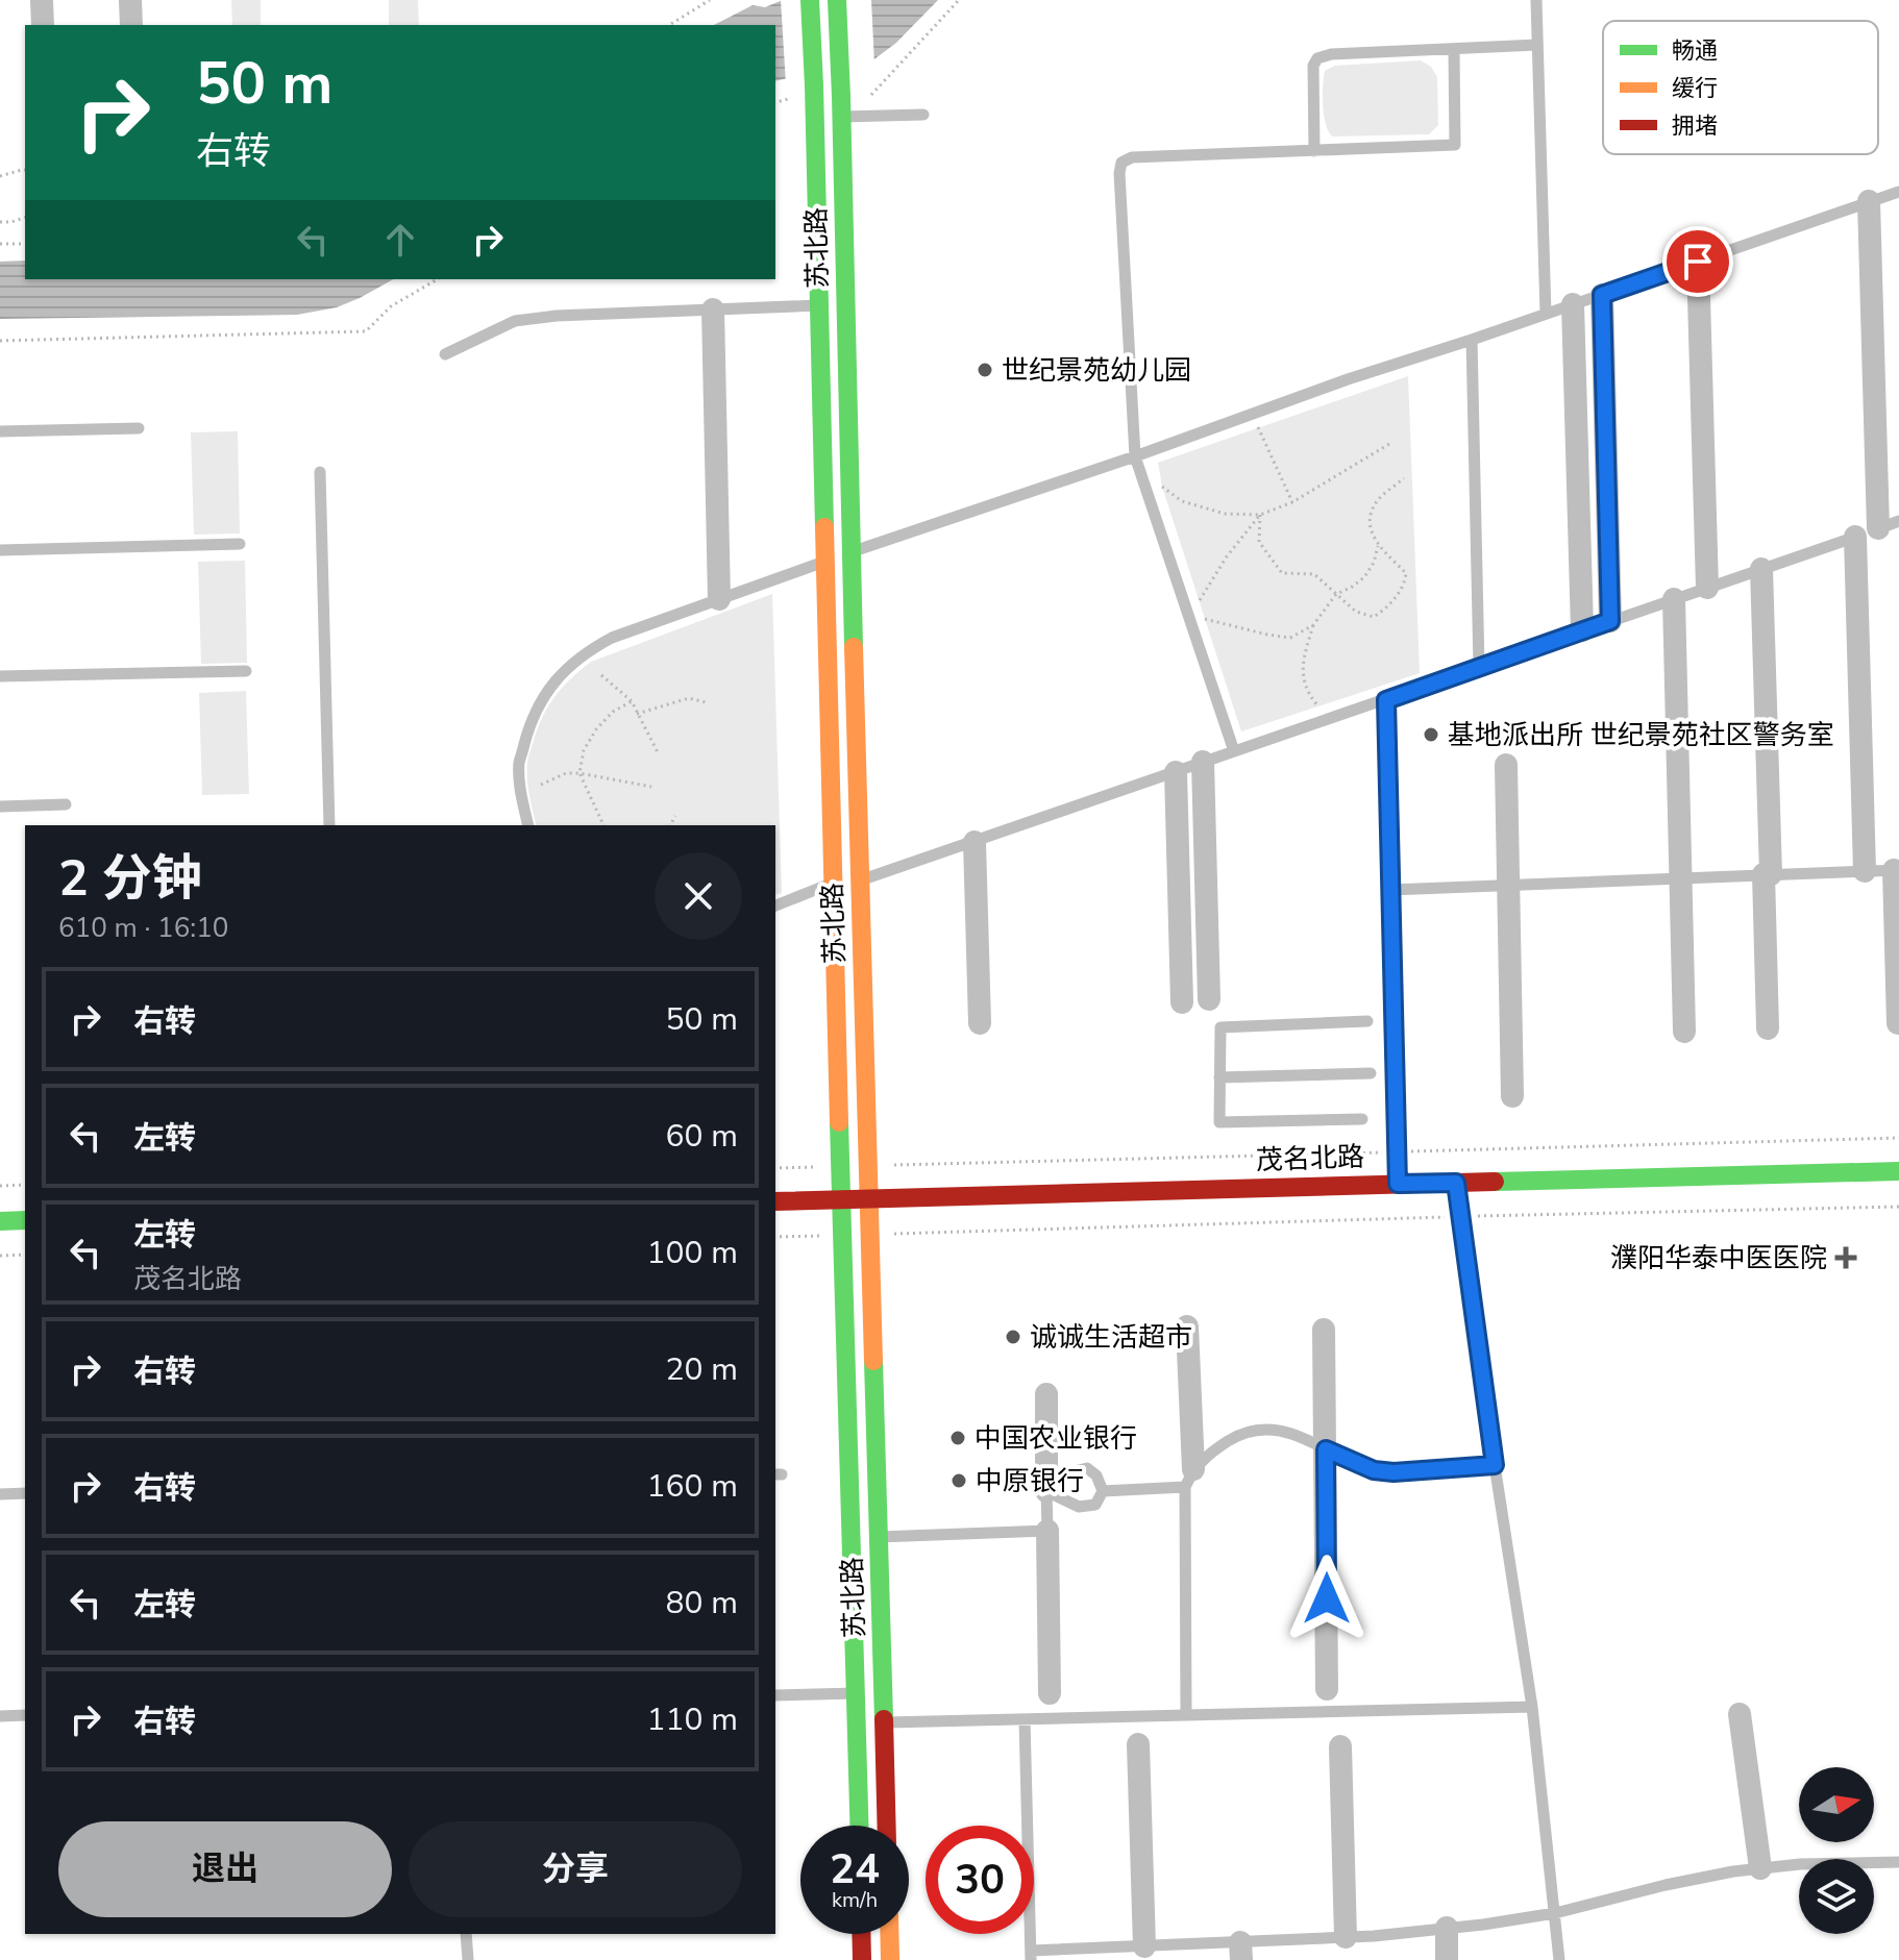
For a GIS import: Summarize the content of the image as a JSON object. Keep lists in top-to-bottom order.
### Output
{
  "streets": {
    "main road": ["苏北路", "茂名北路"]
  },
  "crossings": [
    ["苏北路", "茂名北路"]
  ],
  "places": {
    "other": [
      "世纪景苑幼儿园",
      "基地派出所 世纪景苑社区警务室",
      "诚诚生活超市",
      "中国农业银行",
      "中原银行"
    ],
    "health": ["濮阳华泰中医医院"]
  },
  "legend": ["畅通", "缓行", "拥堵"],
  "north": "right",
  "page": {
    "turn": ["50 m", "右转"],
    "heading": ["2 分钟", "610 m · 16:10"],
    "list": [
      {
        "name": "右转",
        "value": "50 m"
      },
      {
        "name": "左转",
        "value": "60 m"
      },
      {
        "name": "左转",
        "note": "茂名北路",
        "value": "100 m"
      },
      {
        "name": "右转",
        "value": "20 m"
      },
      {
        "name": "右转",
        "value": "160 m"
      },
      {
        "name": "左转",
        "value": "80 m"
      },
      {
        "name": "右转",
        "value": "110 m"
      }
    ],
    "buttons": ["退出", "分享"],
    "speed": "24 km/h",
    "limit": "30"
  }
}
